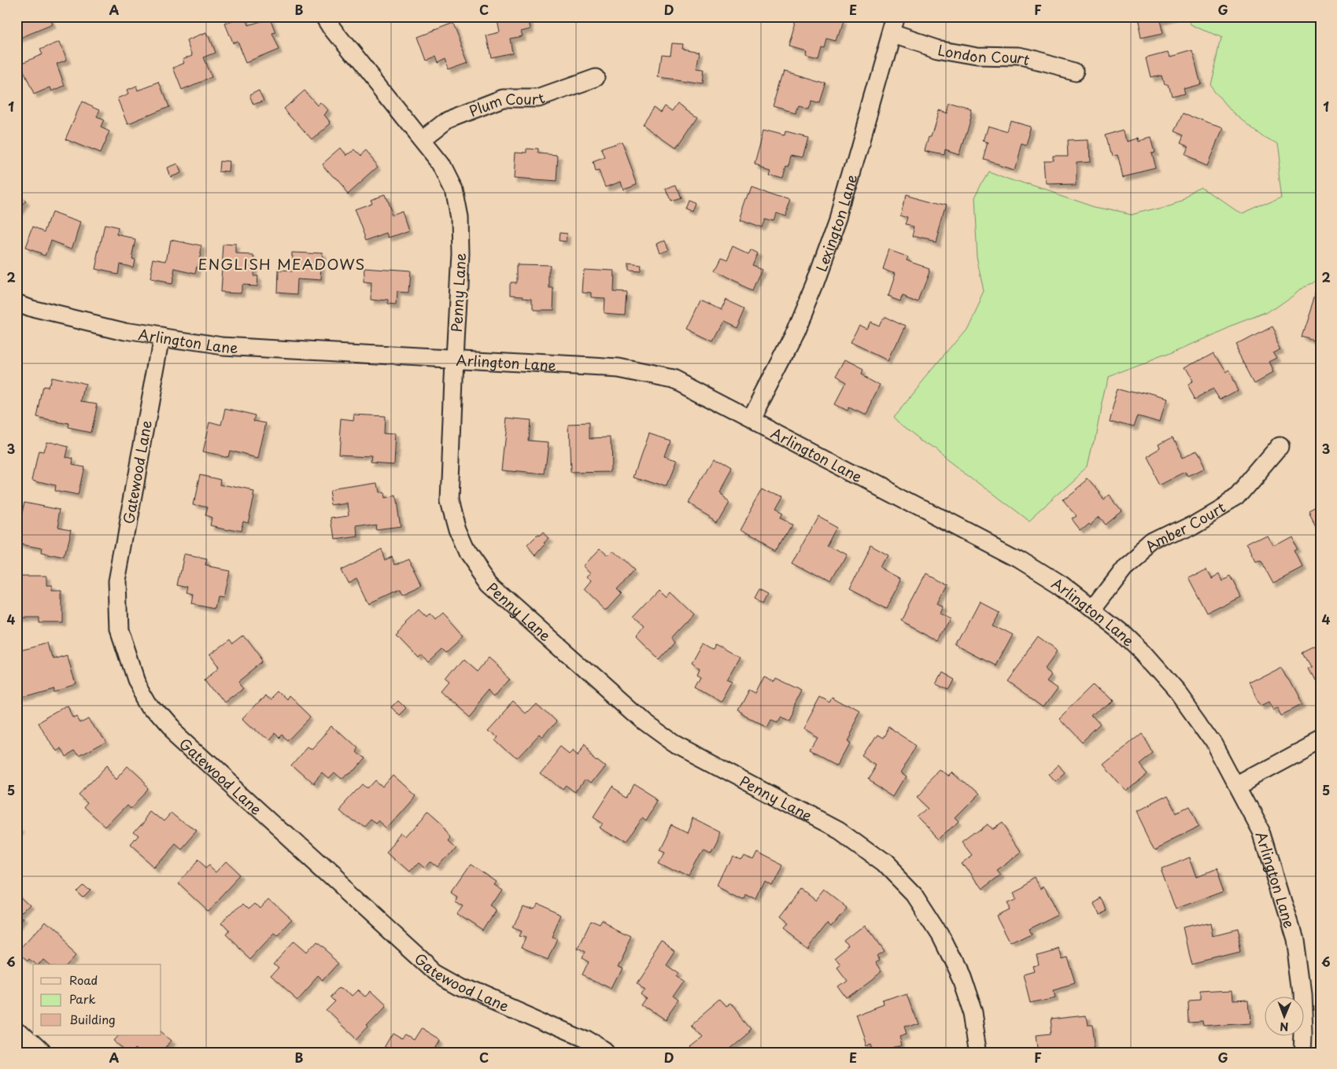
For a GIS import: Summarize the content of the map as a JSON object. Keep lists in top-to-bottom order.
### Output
{
  "streets": {
    "street": [
      "London Court",
      "Plum Court",
      "Lexington Lane",
      "Penny Lane",
      "Arlington Lane",
      "Gatewood Lane",
      "Amber Court"
    ]
  },
  "crossings": [
    ["London Court", "Lexington Lane"],
    ["Plum Court", "Penny Lane"],
    ["Lexington Lane", "Arlington Lane"],
    ["Penny Lane", "Arlington Lane"],
    ["Arlington Lane", "Gatewood Lane"],
    ["Arlington Lane", "Amber Court"]
  ],
  "districts": ["ENGLISH MEADOWS"],
  "legend": ["Road", "Park", "Building"],
  "north": "bottom",
  "grid": {
    "columns": [
      "A",
      "B",
      "C",
      "D",
      "E",
      "F",
      "G"
    ],
    "rows": [
      "1",
      "2",
      "3",
      "4",
      "5",
      "6"
    ]
  }
}
